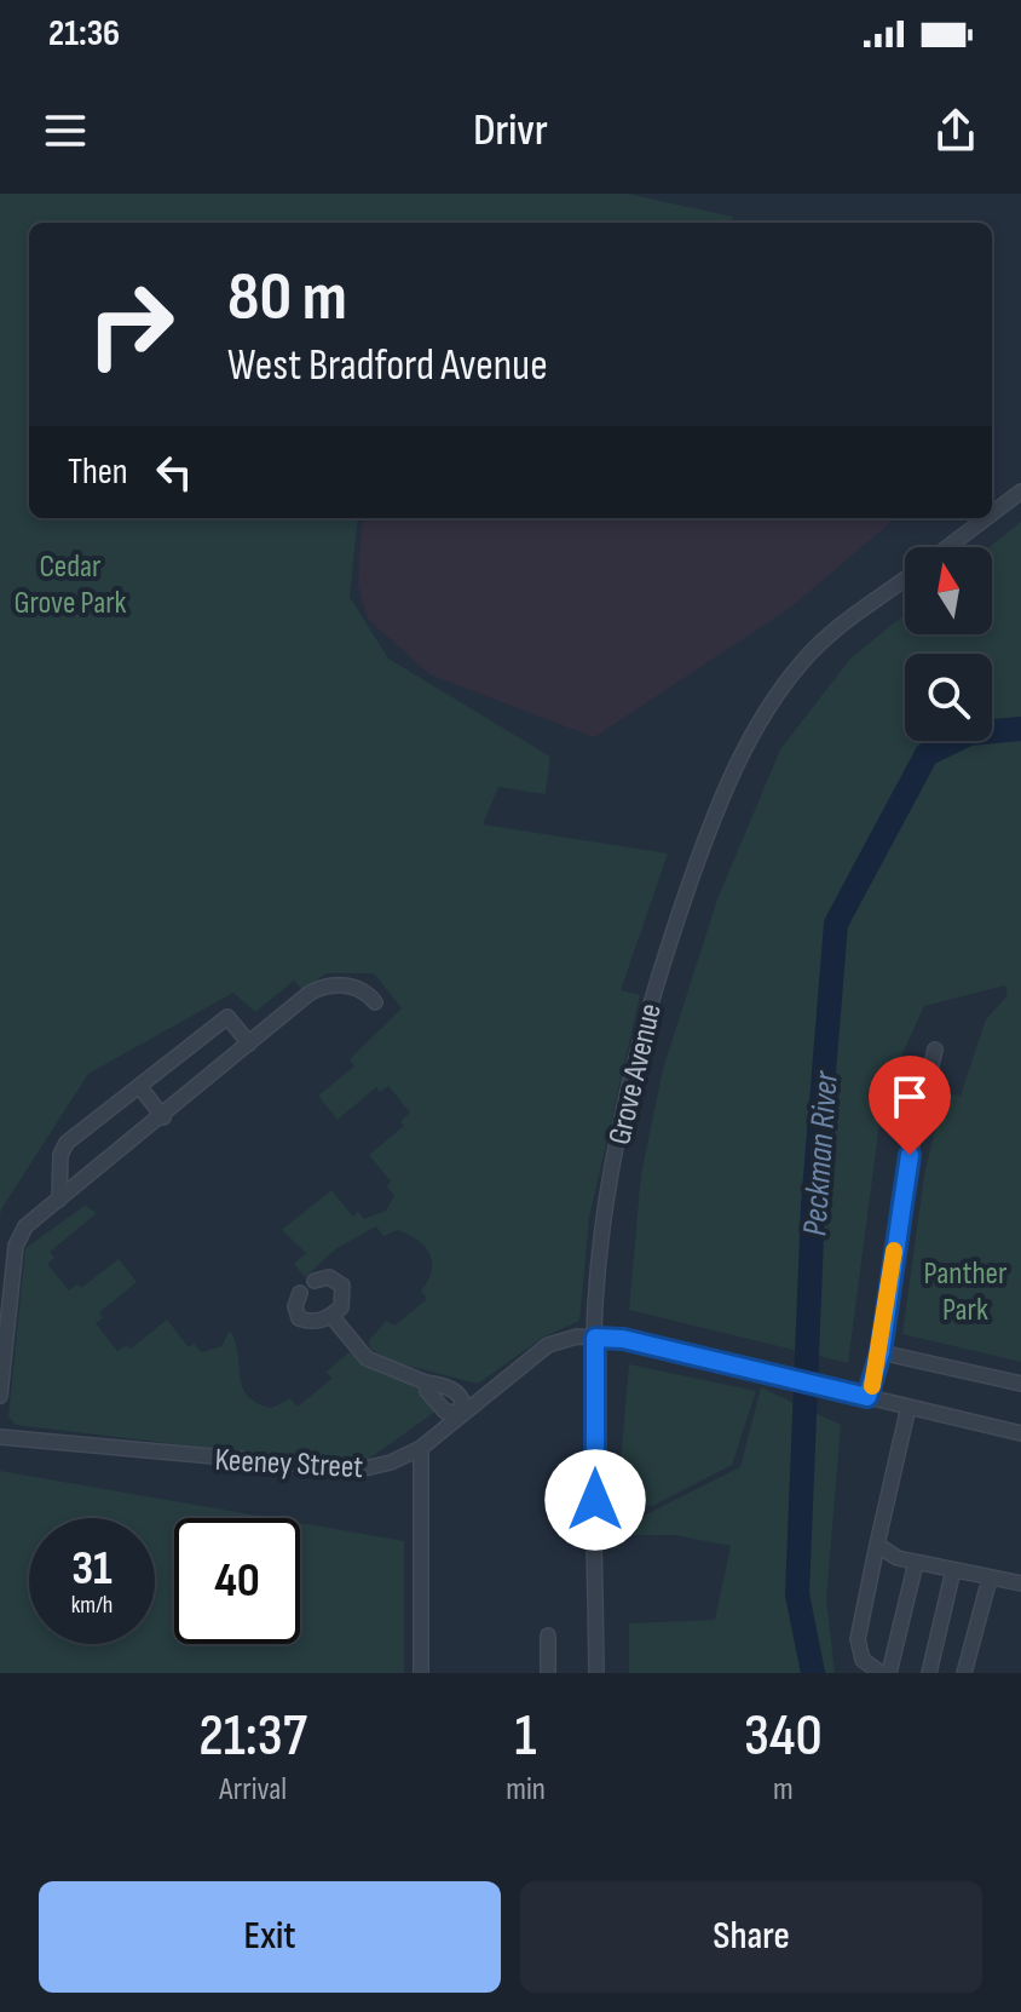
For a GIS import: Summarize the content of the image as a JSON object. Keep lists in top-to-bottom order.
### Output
{
  "streets": {
    "street": ["Grove Avenue", "Keeney Street"]
  },
  "crossings": [
    ["Grove Avenue", "Keeney Street"]
  ],
  "water": ["Peckman River"],
  "parks": ["Cedar Grove Park", "Panther Park"],
  "north": "top",
  "page": {
    "status": "21:36",
    "header": "Drivr",
    "turn": ["80 m", "West Bradford Avenue"],
    "then": "Then",
    "speed": "31 km/h",
    "limit": "40",
    "eta": [
      "21:37",
      "Arrival",
      "1",
      "min",
      "340",
      "m"
    ],
    "buttons": ["Exit", "Share"]
  }
}
